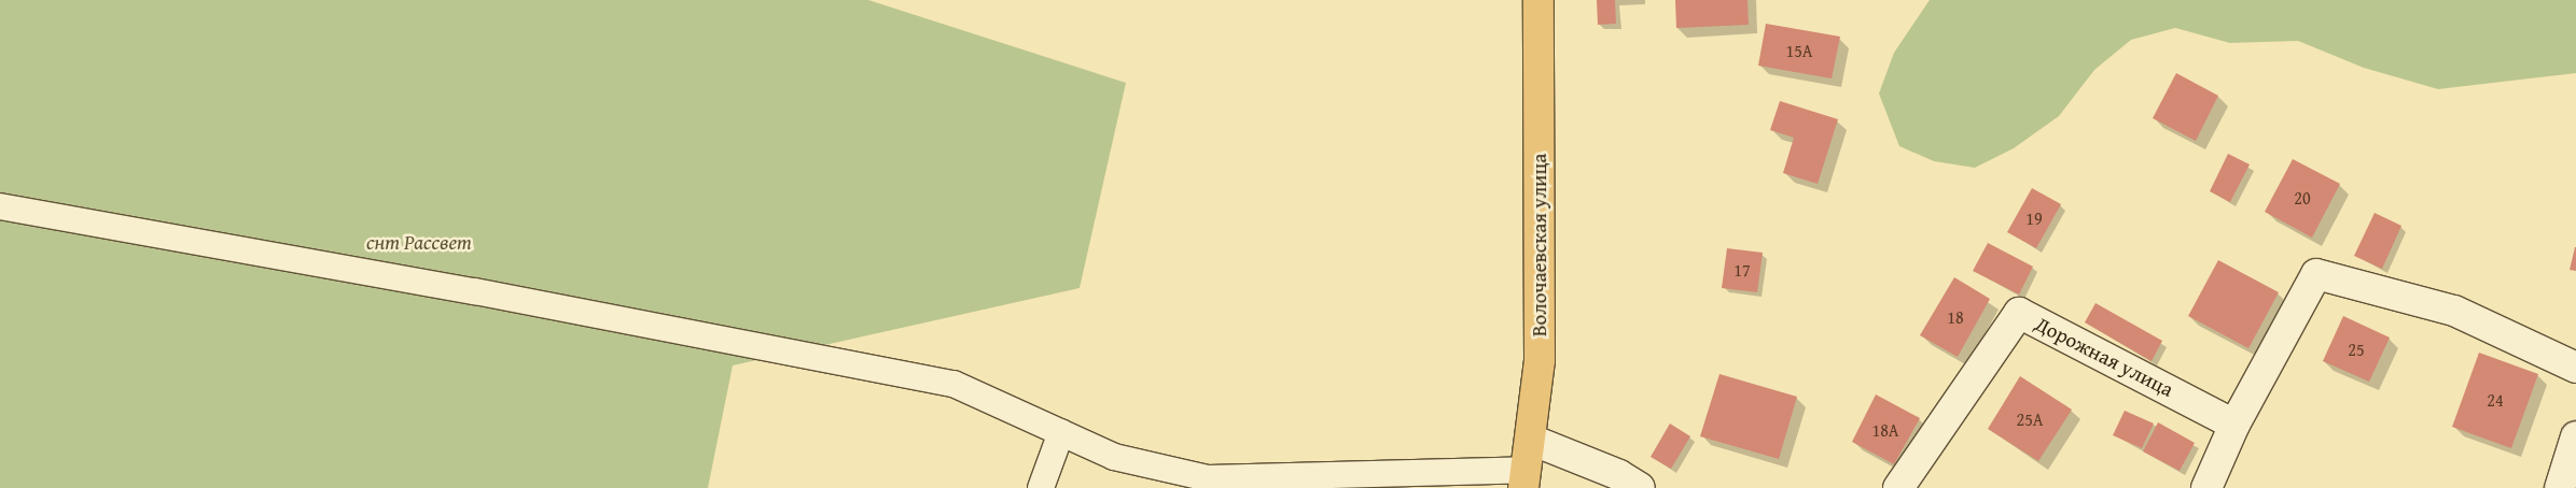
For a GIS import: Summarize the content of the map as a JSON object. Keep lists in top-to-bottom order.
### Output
{
  "streets": {
    "main road": ["Волочаевская улица"],
    "street": ["Дорожная улица"]
  },
  "parks": ["снт Рассвет"],
  "house_numbers": [
    "15А",
    "20",
    "19",
    "17",
    "18",
    "25",
    "24",
    "25А",
    "18А"
  ]
}
